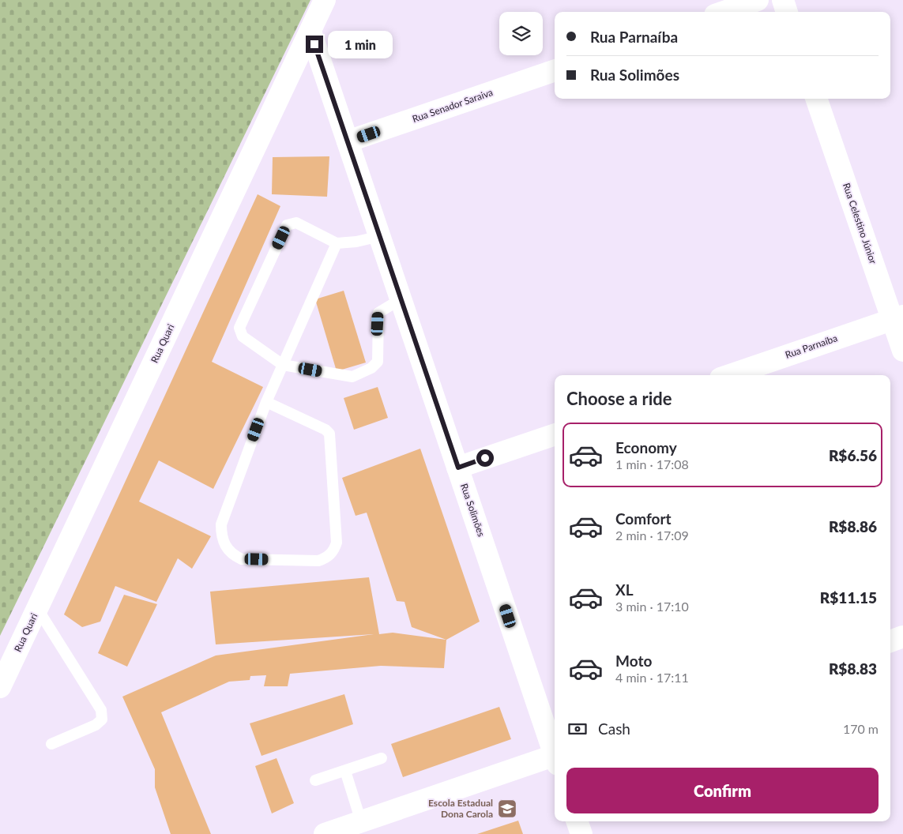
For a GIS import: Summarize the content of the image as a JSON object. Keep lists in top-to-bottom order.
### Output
{
  "streets": {
    "street": [
      "Rua Senador Saraiva",
      "Rua Celestino Júnior",
      "Rua Quari",
      "Rua Parnaíba",
      "Rua Solimões"
    ]
  },
  "crossings": [
    ["Rua Senador Saraiva", "Rua Solimões"],
    ["Rua Celestino Júnior", "Rua Parnaíba"],
    ["Rua Quari", "Rua Solimões"]
  ],
  "places": {
    "school or university": ["Escola Estadual Dona Carola"]
  },
  "page": {
    "banner": ["Rua Parnaíba", "Rua Solimões"],
    "bubble": "1 min",
    "heading": "Choose a ride",
    "list": [
      {
        "name": "Economy",
        "note": "1 min · 17:08",
        "value": "R$6.56"
      },
      {
        "name": "Comfort",
        "note": "2 min · 17:09",
        "value": "R$8.86"
      },
      {
        "name": "XL",
        "note": "3 min · 17:10",
        "value": "R$11.15"
      },
      {
        "name": "Moto",
        "note": "4 min · 17:11",
        "value": "R$8.83"
      }
    ],
    "pay": ["Cash", "170 m"],
    "buttons": "Confirm"
  }
}
